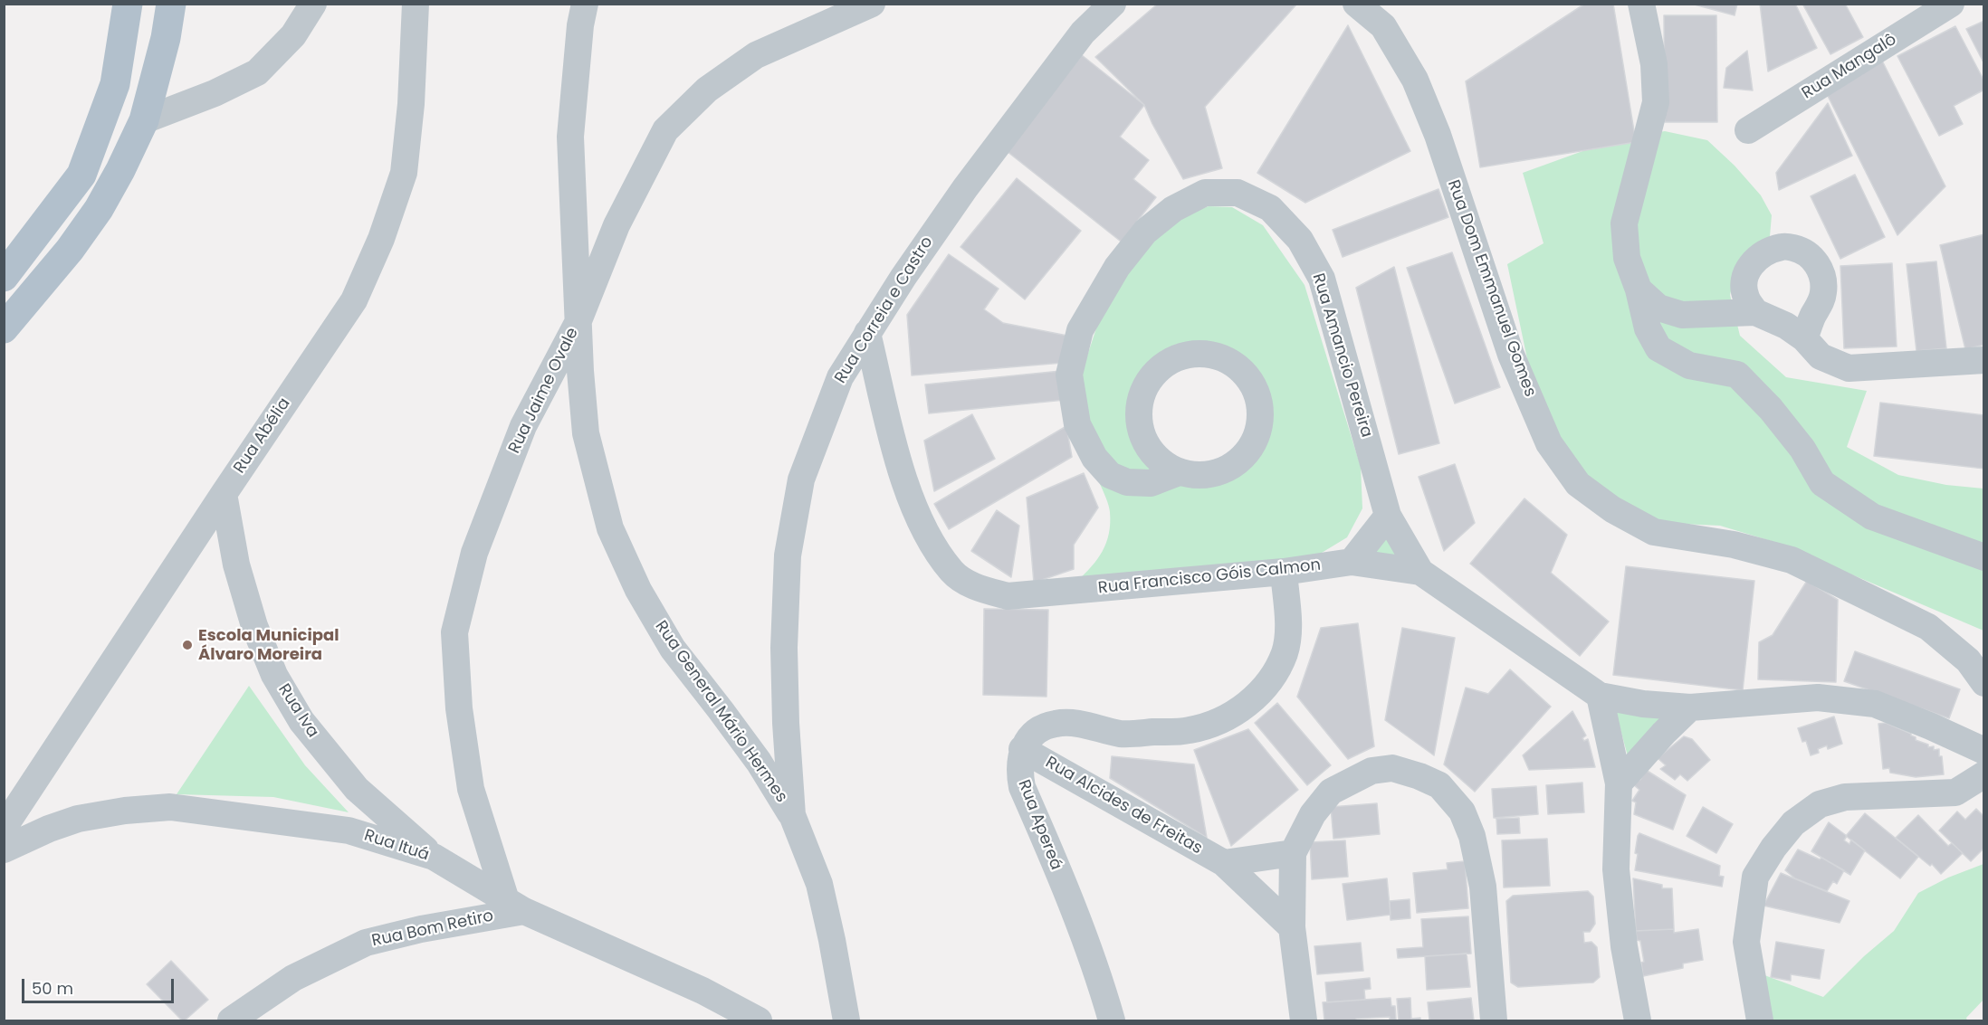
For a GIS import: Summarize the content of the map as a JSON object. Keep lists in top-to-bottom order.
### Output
{
  "streets": {
    "street": [
      "Rua Mangalô",
      "Rua Dom Emmanuel Gomes",
      "Rua Correia e Castro",
      "Rua Amancio Pereira",
      "Rua Jaime Ovale",
      "Rua Abélia",
      "Rua Francisco Góis Calmon",
      "Rua Iva",
      "Rua General Mário Hermes",
      "Rua Alcides de Freitas",
      "Rua Apereá",
      "Rua Ituá",
      "Rua Bom Retiro"
    ]
  },
  "crossings": [
    ["Rua Correia e Castro", "Rua Francisco Góis Calmon"],
    ["Rua Correia e Castro", "Rua General Mário Hermes"],
    ["Rua Amancio Pereira", "Rua Francisco Góis Calmon"],
    ["Rua Jaime Ovale", "Rua General Mário Hermes"],
    ["Rua Jaime Ovale", "Rua Ituá"],
    ["Rua Jaime Ovale", "Rua Bom Retiro"],
    ["Rua Abélia", "Rua Iva"],
    ["Rua Iva", "Rua Ituá"],
    ["Rua Alcides de Freitas", "Rua Apereá"],
    ["Rua Ituá", "Rua Bom Retiro"]
  ],
  "places": ["Escola Municipal Álvaro Moreira"],
  "scale_bar": "50 m"
}
